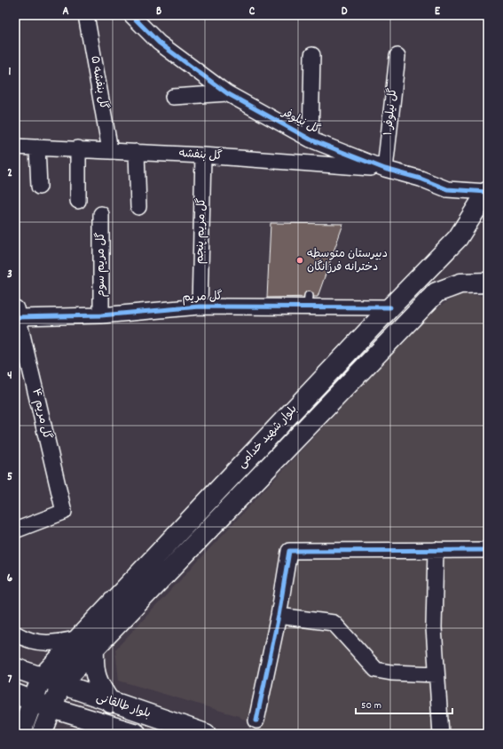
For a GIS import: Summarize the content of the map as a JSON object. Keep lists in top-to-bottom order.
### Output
{
  "streets": {
    "main road": ["بلوار شهید خدامی", "بلوار طالقانی"],
    "street": [
      "گل بنفشه ۵",
      "گل نیلوفر ۱",
      "گل نیلوفر",
      "گل بنفشه",
      "گل مریم پنجم",
      "گل مریم سوم",
      "گل مریم",
      "گل مریم ۴"
    ]
  },
  "crossings": [
    ["گل بنفشه ۵", "گل بنفشه"],
    ["گل نیلوفر ۱", "گل نیلوفر"],
    ["گل نیلوفر ۱", "گل بنفشه"],
    ["گل نیلوفر", "گل بنفشه"],
    ["گل نیلوفر", "بلوار شهید خدامی"],
    ["گل بنفشه", "گل مریم پنجم"],
    ["گل مریم پنجم", "گل مریم"],
    ["گل مریم سوم", "گل مریم"],
    ["گل مریم", "گل مریم ۴"],
    ["گل مریم", "بلوار شهید خدامی"],
    ["بلوار شهید خدامی", "بلوار طالقانی"]
  ],
  "places": ["دبیرستان متوسطه دخترانه فرزانگان"],
  "scale_bar": "50 m",
  "grid": {
    "columns": [
      "A",
      "B",
      "C",
      "D",
      "E"
    ],
    "rows": [
      "1",
      "2",
      "3",
      "4",
      "5",
      "6",
      "7"
    ]
  }
}
